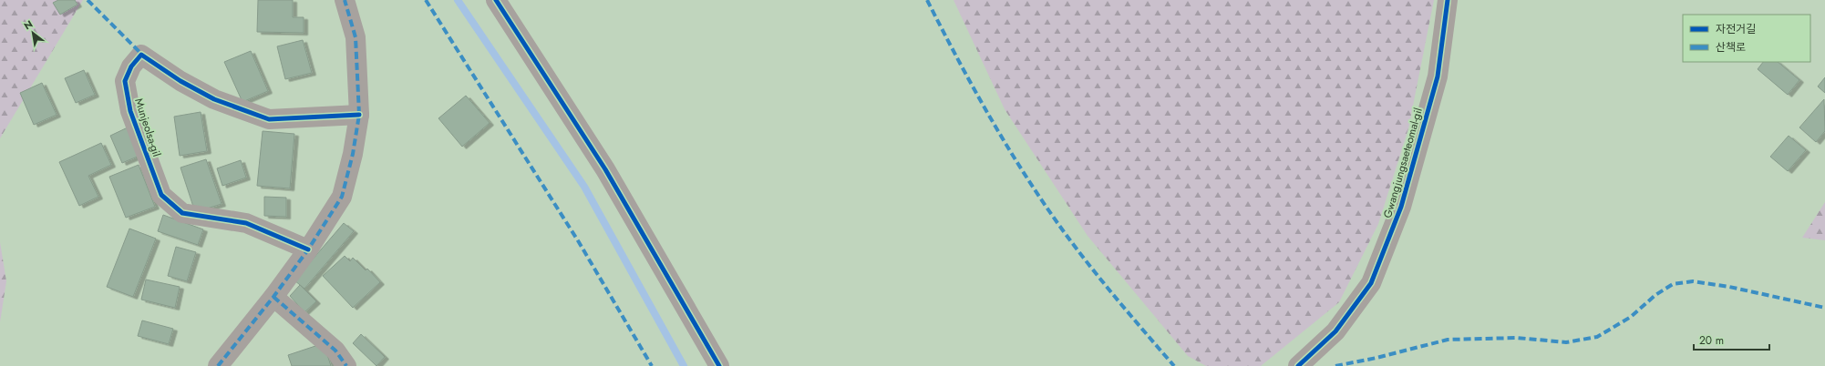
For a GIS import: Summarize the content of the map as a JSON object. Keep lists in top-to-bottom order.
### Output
{
  "streets": {
    "street": ["Munjeolsa-gil", "Gwangjungsaeteomal-gil"]
  },
  "legend": ["자전거길", "산책로"],
  "scale_bar": "20 m",
  "north": "top left"
}
